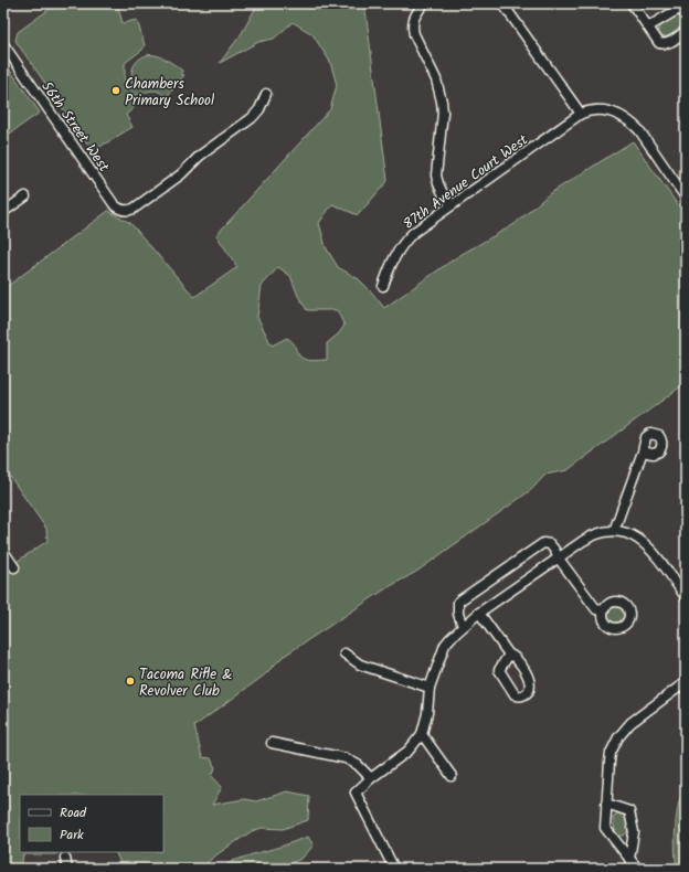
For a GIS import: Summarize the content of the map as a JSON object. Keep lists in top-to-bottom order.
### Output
{
  "streets": {
    "street": ["56th Street West", "87th Avenue Court West"]
  },
  "places": ["Chambers Primary School", "Tacoma Rifle & Revolver Club"],
  "legend": ["Road", "Park"]
}
